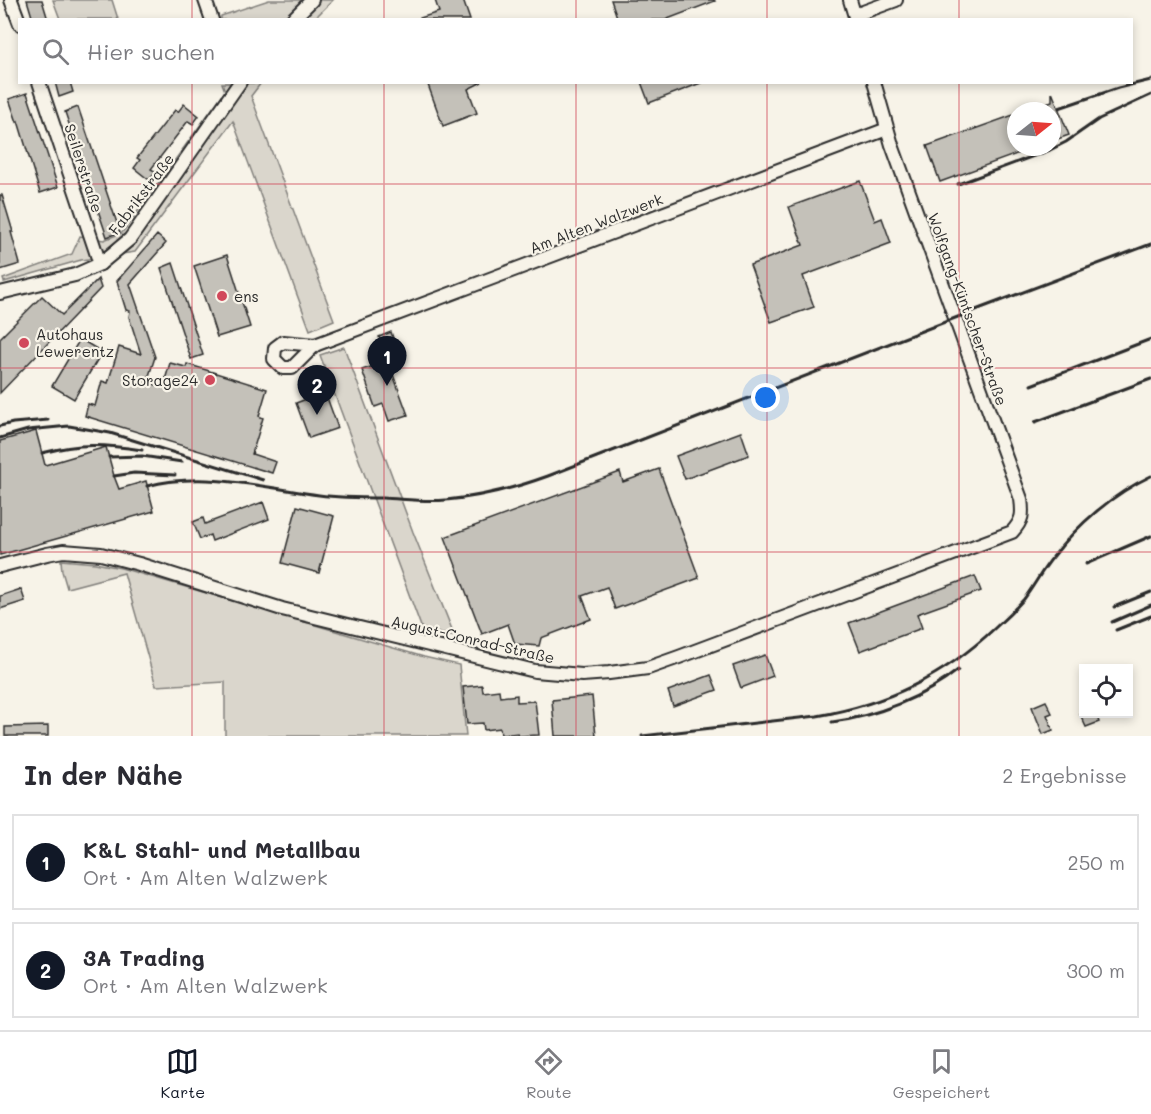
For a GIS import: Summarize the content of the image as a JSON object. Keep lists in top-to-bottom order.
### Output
{
  "streets": {
    "street": [
      "Seilerstraße",
      "Fabrikstraße",
      "Am Alten Walzwerk",
      "Wolfgang-Küntscher-Straße",
      "August-Conrad-Straße"
    ]
  },
  "crossings": [
    ["Seilerstraße", "Fabrikstraße"],
    ["Am Alten Walzwerk", "Wolfgang-Küntscher-Straße"],
    ["Wolfgang-Küntscher-Straße", "August-Conrad-Straße"]
  ],
  "places": ["ens", "Autohaus Lewerentz", "Storage24"],
  "north": "right",
  "page": {
    "search": "Hier suchen",
    "pins": ["1", "2"],
    "heading": ["In der Nähe", "2 Ergebnisse"],
    "list": [
      {
        "mark": "1",
        "name": "K&L Stahl- und Metallbau",
        "note": "Ort · Am Alten Walzwerk",
        "value": "250 m"
      },
      {
        "mark": "2",
        "name": "3A Trading",
        "note": "Ort · Am Alten Walzwerk",
        "value": "300 m"
      }
    ],
    "nav": ["Karte", "Route", "Gespeichert"]
  }
}
